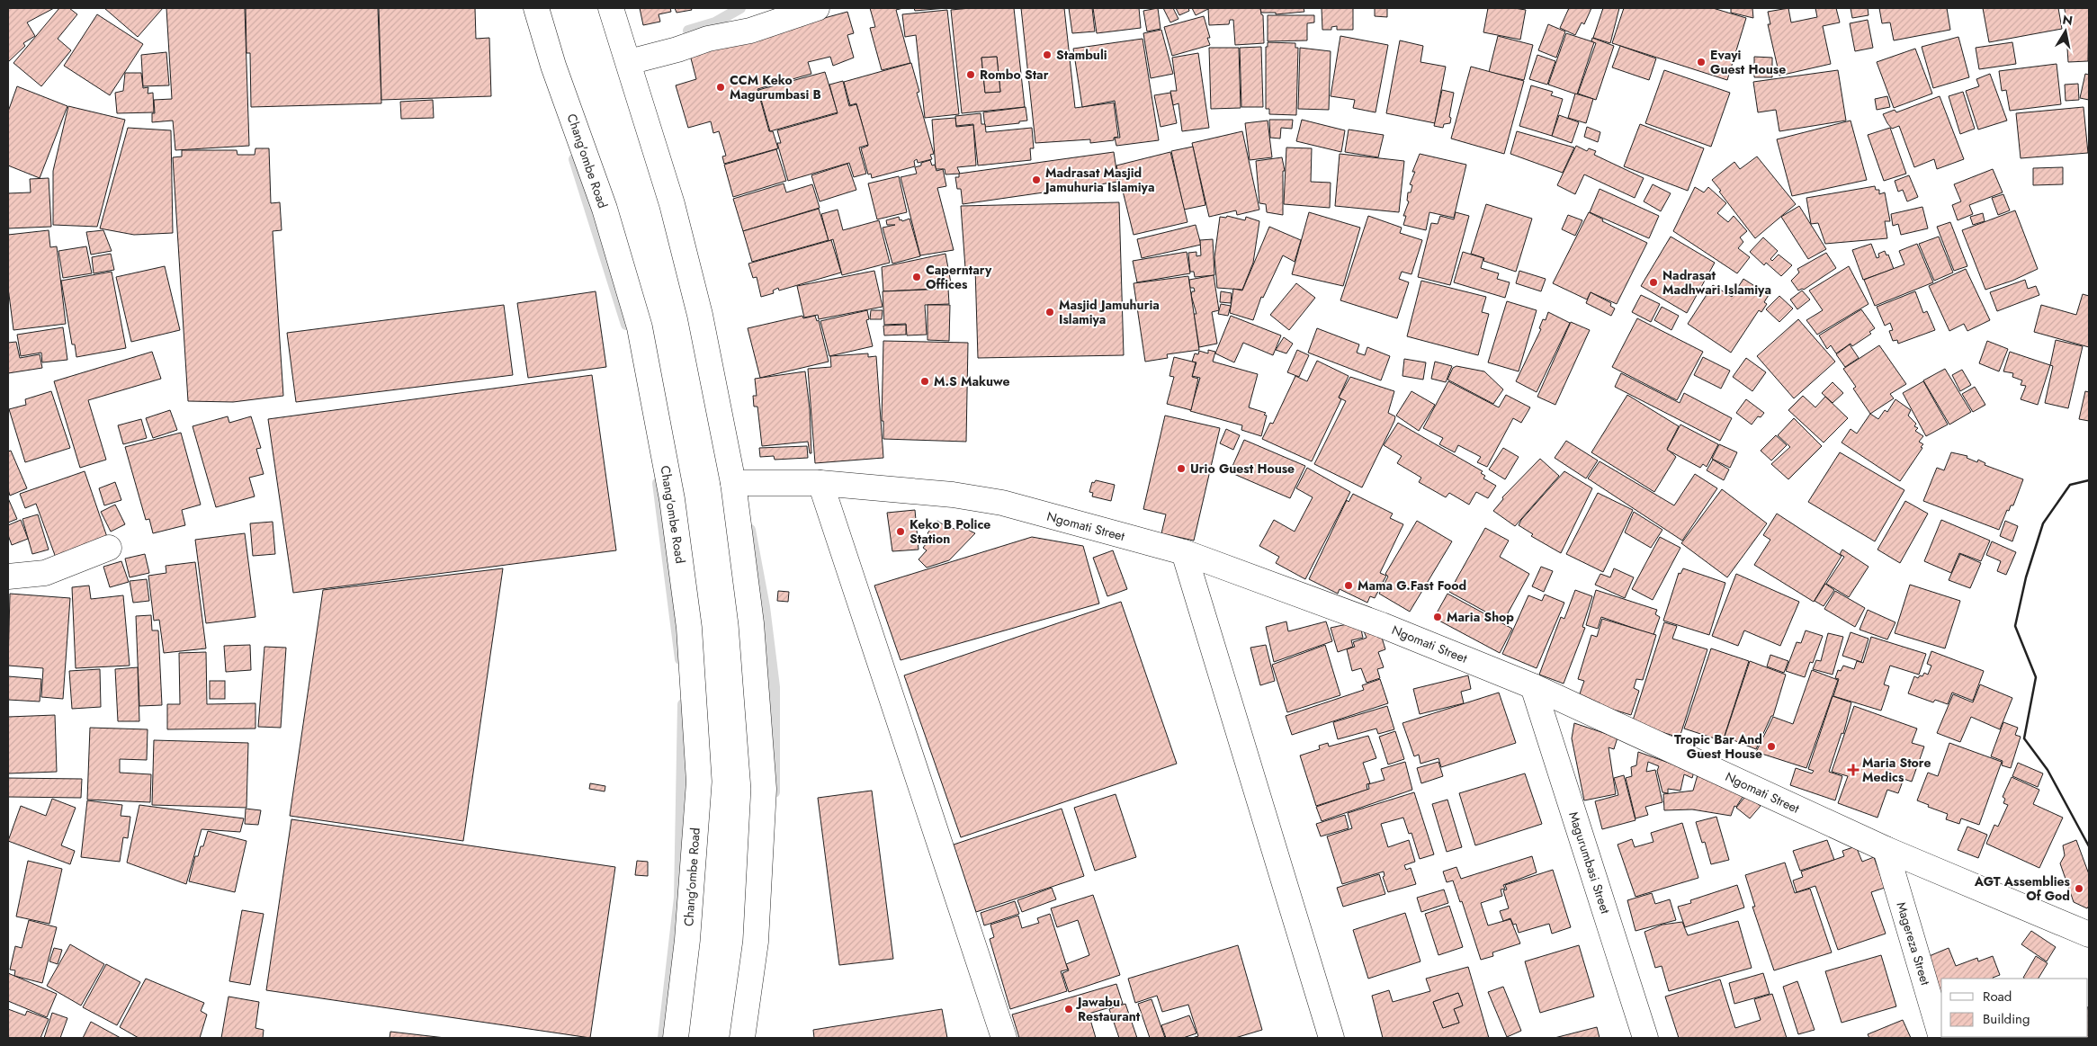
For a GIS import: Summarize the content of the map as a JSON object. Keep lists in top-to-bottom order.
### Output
{
  "streets": {
    "street": [
      "Chang'ombe Road",
      "Ngomati Street",
      "Magurumbasi Street",
      "Magereza Street"
    ]
  },
  "crossings": [
    ["Ngomati Street", "Magurumbasi Street"],
    ["Ngomati Street", "Magereza Street"]
  ],
  "places": {
    "other": [
      "Stambuli",
      "Evayi Guest House",
      "Rombo Star",
      "CCM Keko Magurumbasi B",
      "Madrasat Masjid Jamuhuria Islamiya",
      "Caperntary Offices",
      "Nadrasat Madhwari Islamiya",
      "Masjid Jamuhuria Islamiya",
      "M.S Makuwe",
      "Urio Guest House",
      "Keko B Police Station",
      "Mama G.Fast Food",
      "Maria Shop",
      "Tropic Bar And Guest House",
      "AGT Assemblies Of God",
      "Jawabu Restaurant"
    ],
    "health": ["Maria Store Medics"]
  },
  "legend": ["Road", "Building"],
  "north": "top"
}
